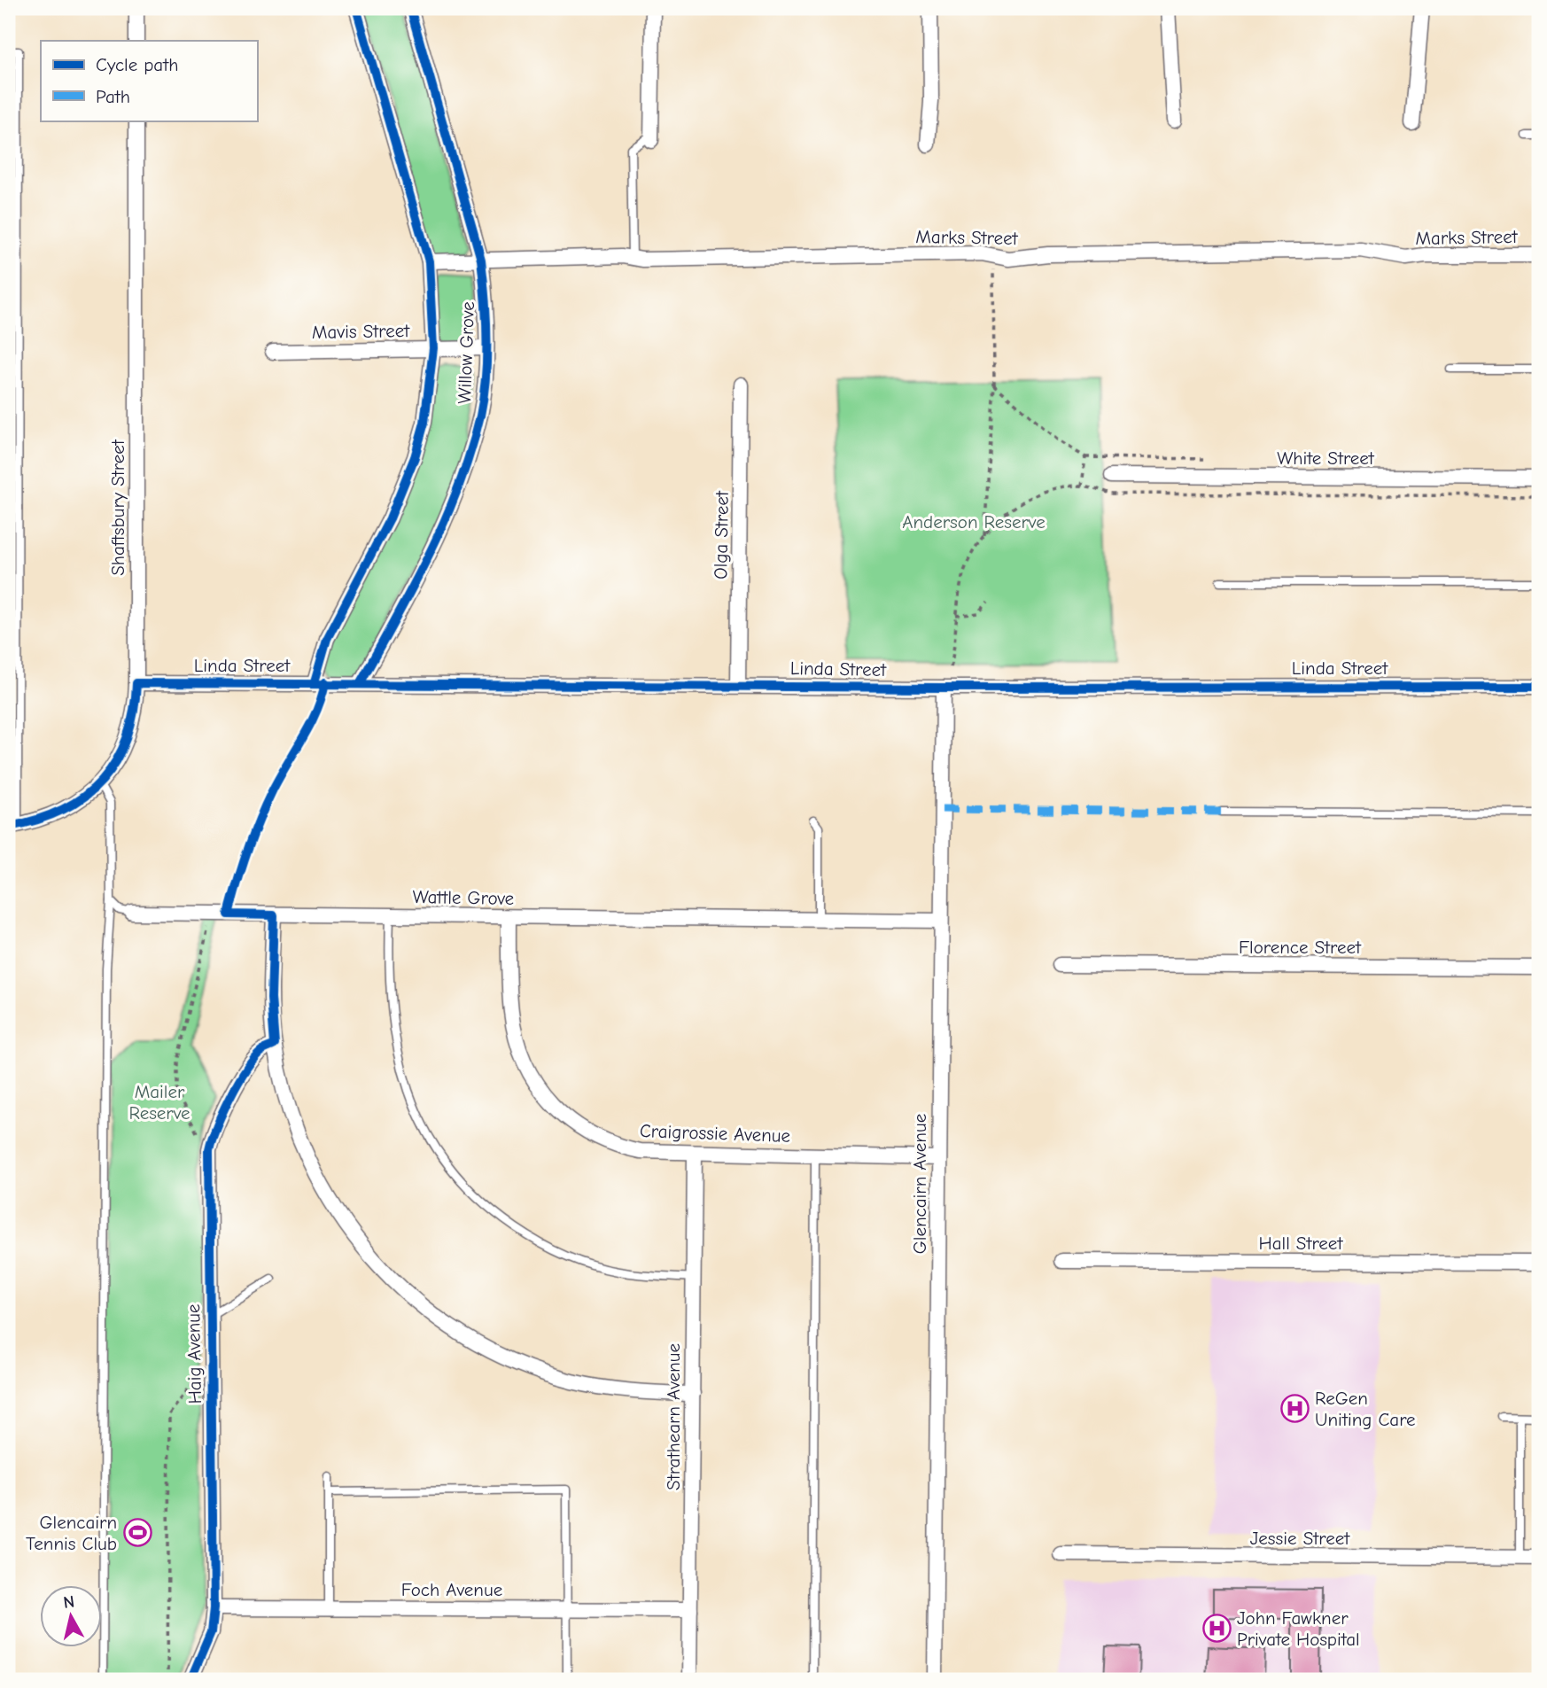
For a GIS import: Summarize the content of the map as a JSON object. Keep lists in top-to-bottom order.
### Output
{
  "streets": {
    "street": [
      "Marks Street",
      "Mavis Street",
      "Willow Grove",
      "White Street",
      "Shaftsbury Street",
      "Olga Street",
      "Linda Street",
      "Wattle Grove",
      "Florence Street",
      "Craigrossie Avenue",
      "Glencairn Avenue",
      "Hall Street",
      "Haig Avenue",
      "Strathearn Avenue",
      "Jessie Street",
      "Foch Avenue"
    ]
  },
  "crossings": [
    ["Marks Street", "Willow Grove"],
    ["Mavis Street", "Willow Grove"],
    ["Willow Grove", "Linda Street"],
    ["Shaftsbury Street", "Linda Street"],
    ["Olga Street", "Linda Street"],
    ["Linda Street", "Glencairn Avenue"],
    ["Wattle Grove", "Craigrossie Avenue"],
    ["Wattle Grove", "Glencairn Avenue"],
    ["Craigrossie Avenue", "Glencairn Avenue"],
    ["Craigrossie Avenue", "Strathearn Avenue"],
    ["Haig Avenue", "Foch Avenue"],
    ["Strathearn Avenue", "Foch Avenue"]
  ],
  "parks": ["Anderson Reserve", "Mailer Reserve"],
  "places": {
    "hospital": ["ReGen Uniting Care", "John Fawkner Private Hospital"],
    "sports": ["Glencairn Tennis Club"]
  },
  "legend": ["Cycle path", "Path"],
  "north": "top"
}
